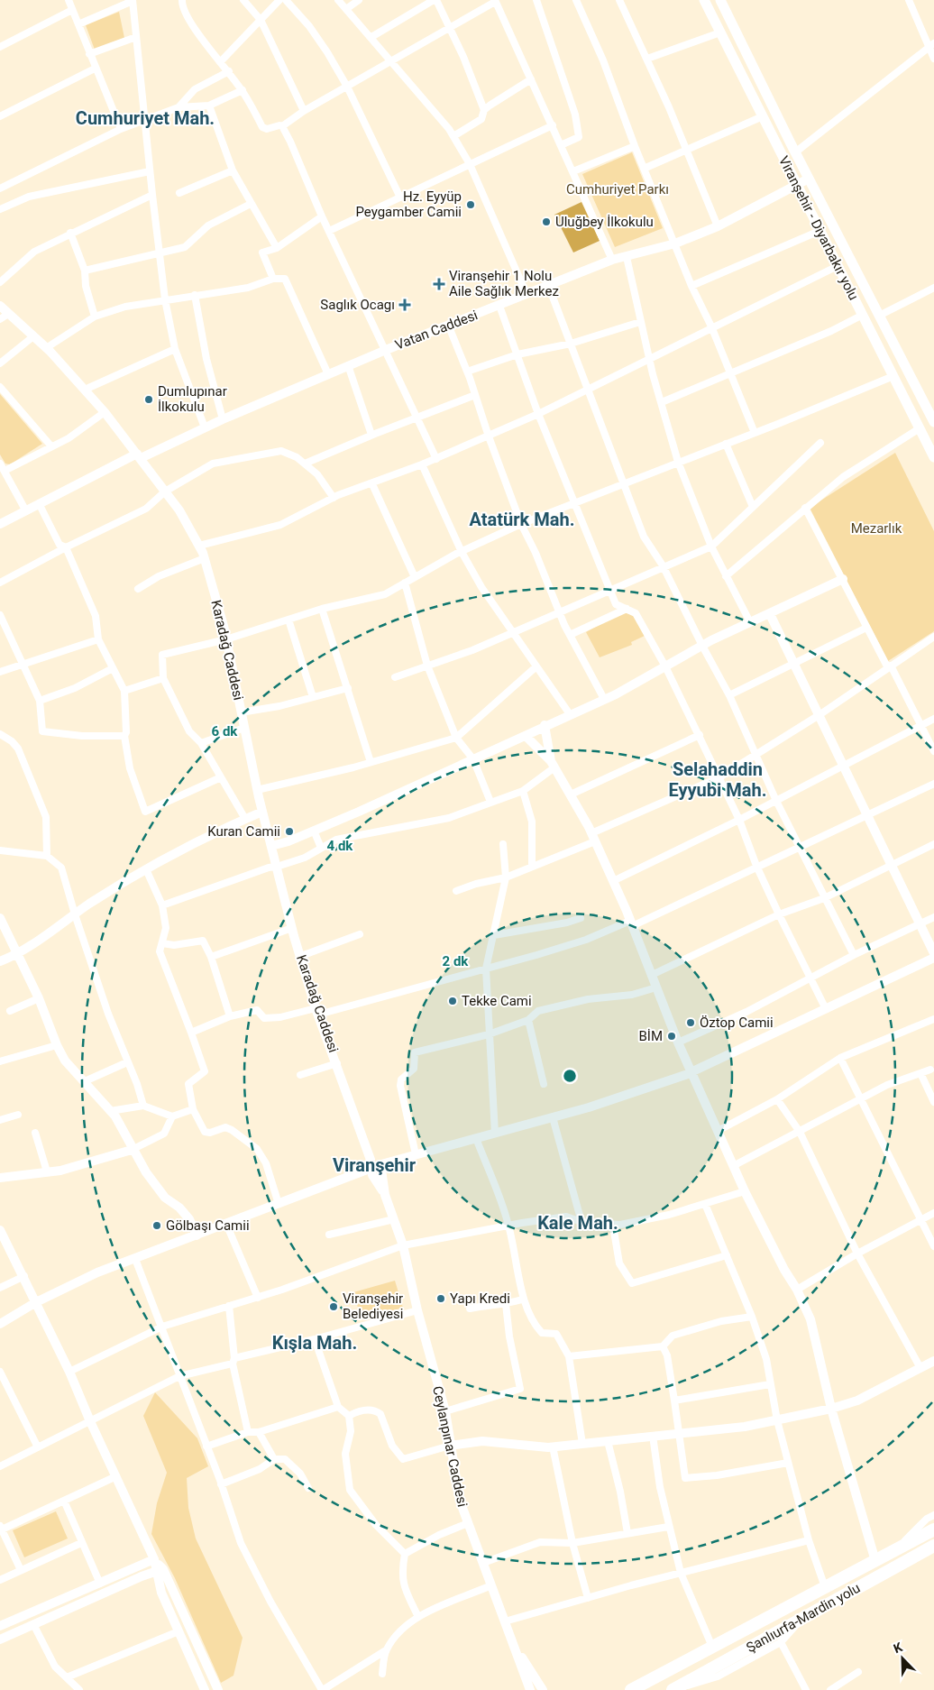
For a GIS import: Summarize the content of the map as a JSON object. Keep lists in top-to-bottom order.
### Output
{
  "streets": {
    "highway": ["Şanlıurfa-Mardin yolu"],
    "main road": ["Viranşehir - Diyarbakır yolu"],
    "street": ["Vatan Caddesi", "Karadağ Caddesi", "Ceylanpınar Caddesi"]
  },
  "crossings": [
    ["Viranşehir - Diyarbakır yolu", "Vatan Caddesi"],
    ["Vatan Caddesi", "Karadağ Caddesi"]
  ],
  "districts": [
    "Cumhuriyet Mah.",
    "Atatürk Mah.",
    "Selahaddin Eyyubi Mah.",
    "Viranşehir",
    "Kale Mah.",
    "Kışla Mah."
  ],
  "parks": ["Cumhuriyet Parkı", "Mezarlık"],
  "places": {
    "other": [
      "Hz. Eyyüp Peygamber Camii",
      "Uluğbey İlkokulu",
      "Dumlupınar İlkokulu",
      "Kuran Camii",
      "Tekke Cami",
      "Öztop Camii",
      "BİM",
      "Gölbaşı Camii",
      "Yapı Kredi",
      "Viranşehir Belediyesi"
    ],
    "health": ["Viranşehir 1 Nolu Aile Sağlık Merkez", "Saglık Ocagı"]
  },
  "north": "top left",
  "rings": ["6 dk", "4 dk", "2 dk"]
}
